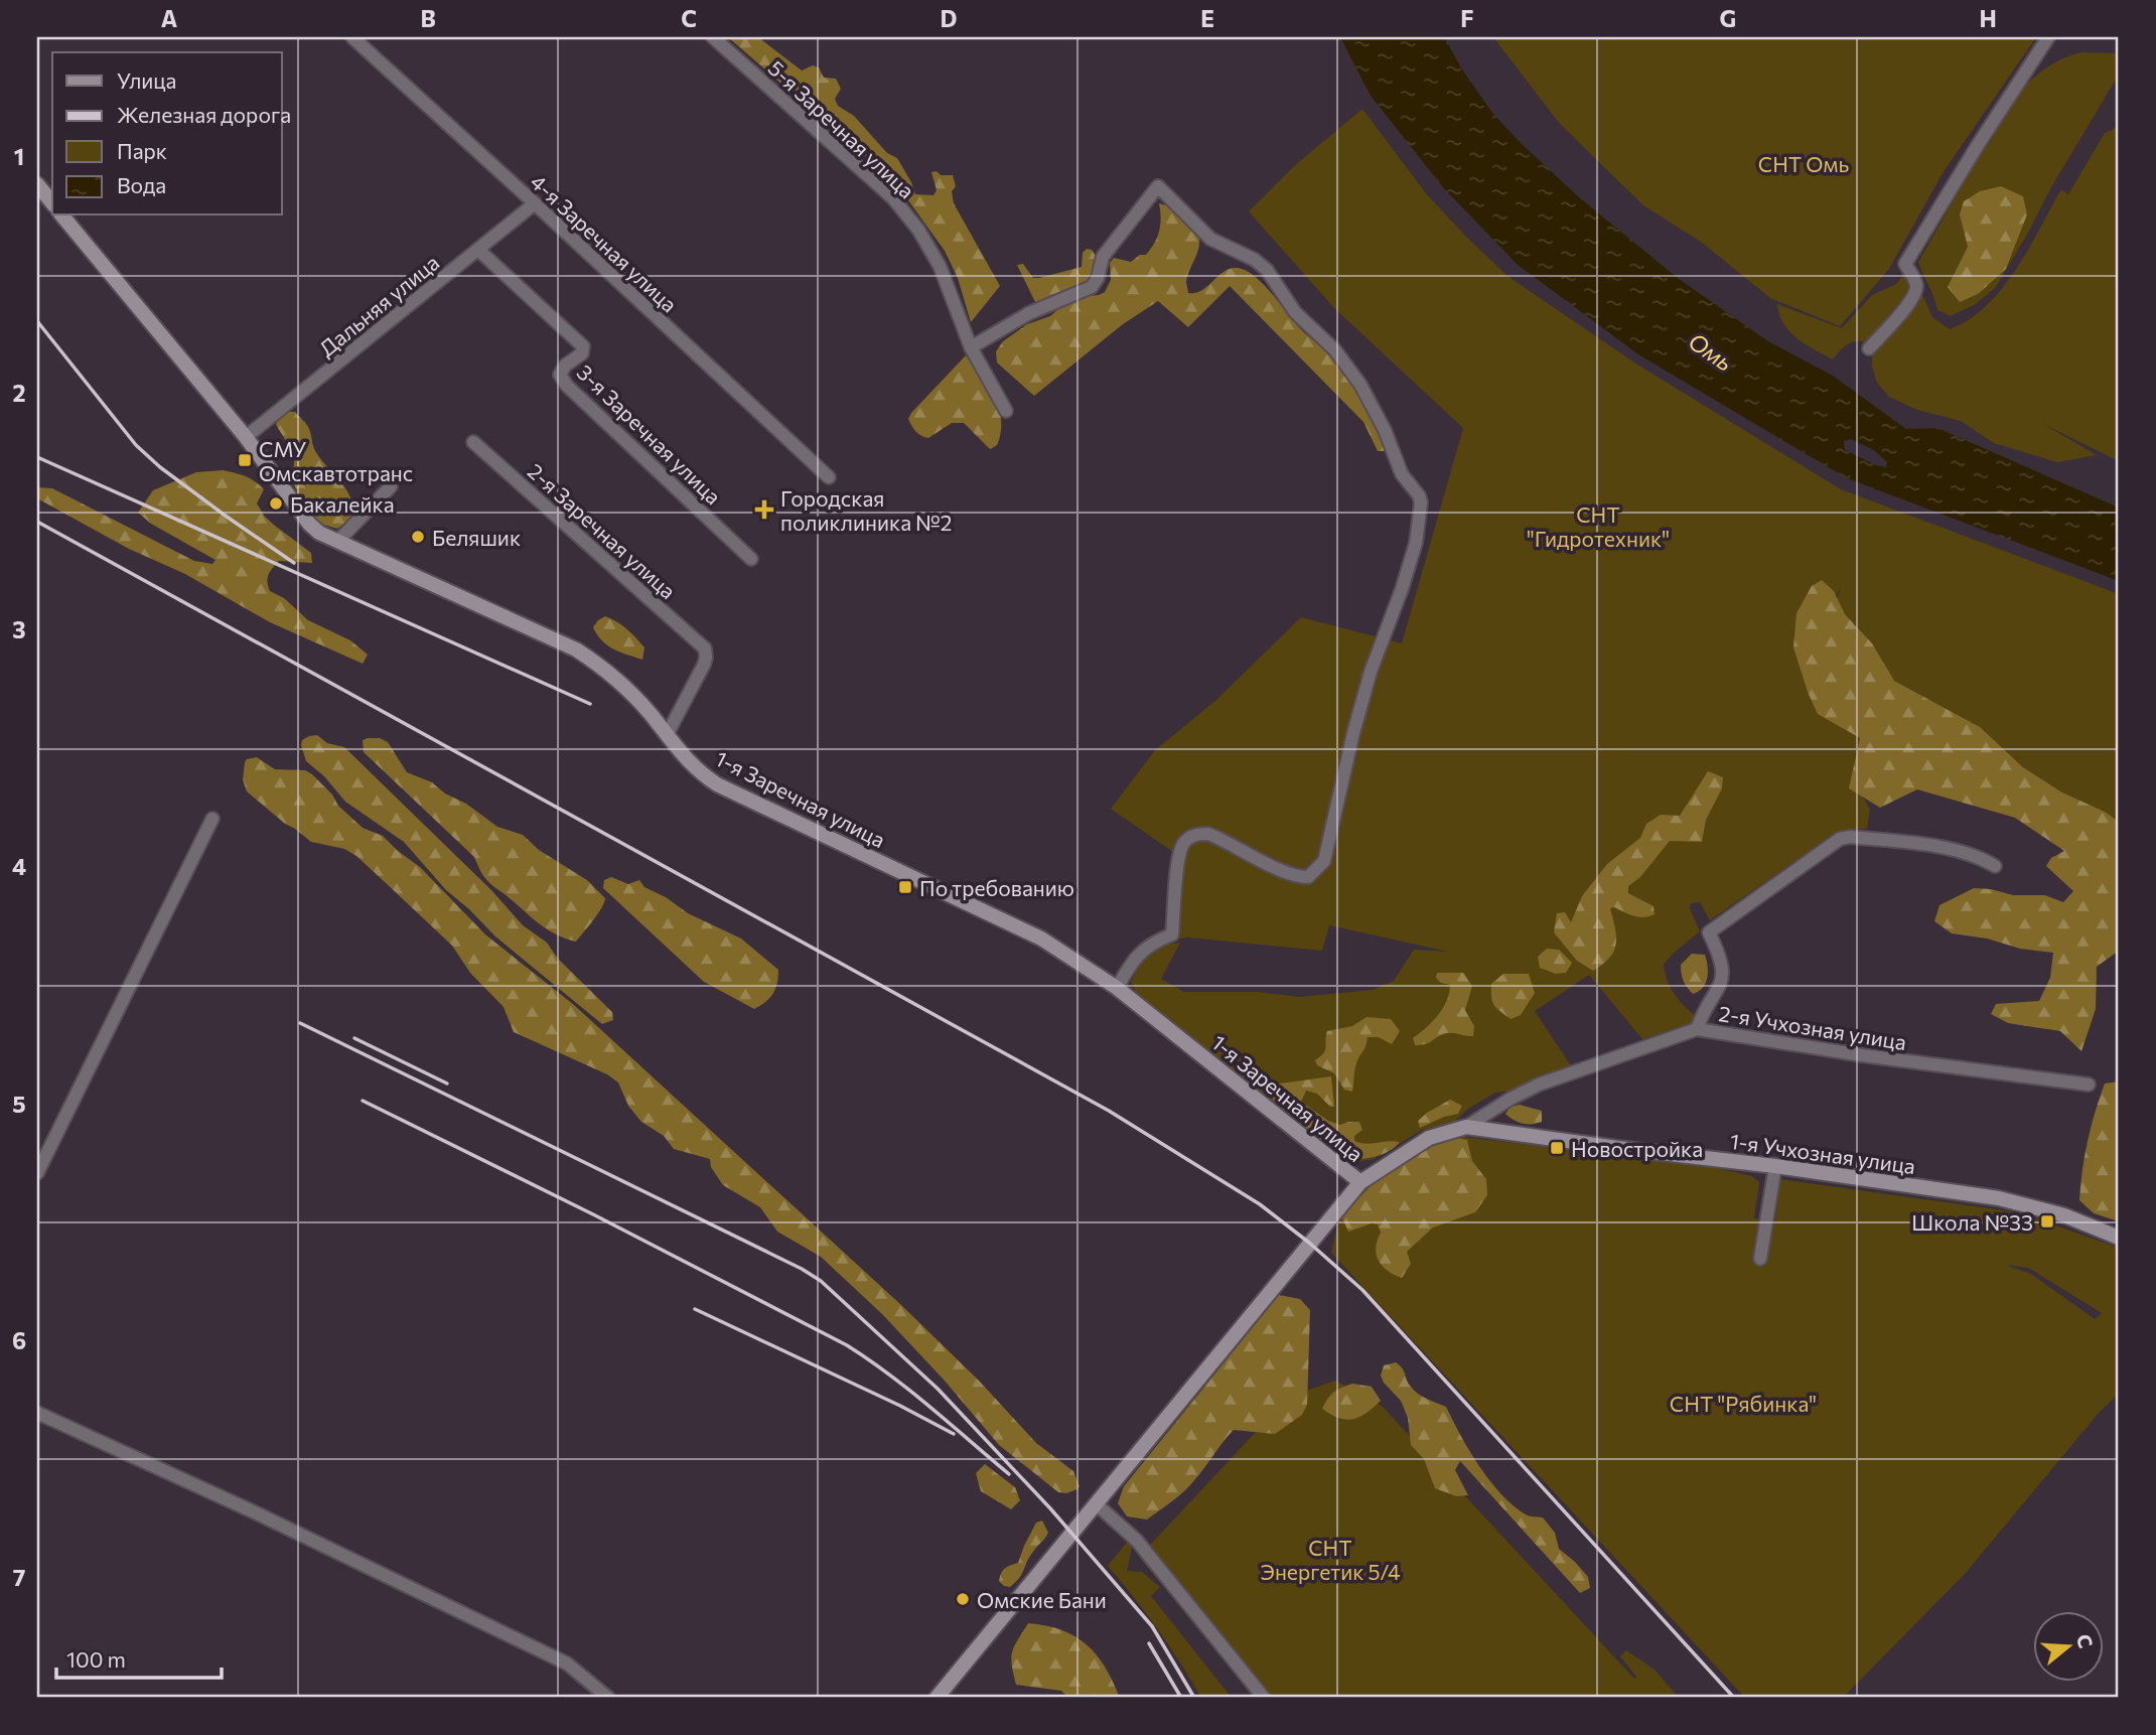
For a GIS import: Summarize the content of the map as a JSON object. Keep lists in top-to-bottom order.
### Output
{
  "streets": {
    "street": [
      "5-я Заречная улица",
      "4-я Заречная улица",
      "Дальняя улица",
      "3-я Заречная улица",
      "2-я Заречная улица",
      "1-я Заречная улица",
      "2-я Учхозная улица",
      "1-я Учхозная улица"
    ]
  },
  "crossings": [
    ["4-я Заречная улица", "Дальняя улица"],
    ["Дальняя улица", "3-я Заречная улица"],
    ["Дальняя улица", "1-я Заречная улица"],
    ["2-я Заречная улица", "1-я Заречная улица"],
    ["1-я Заречная улица", "1-я Учхозная улица"],
    ["2-я Учхозная улица", "1-я Учхозная улица"]
  ],
  "water": ["Омь"],
  "parks": [
    "СНТ Омь",
    "СНТ \"Гидротехник\"",
    "СНТ \"Рябинка\"",
    "СНТ Энергетик 5/4"
  ],
  "places": {
    "transit": [
      "СМУ Омскавтотранс",
      "По требованию",
      "Новостройка",
      "Школа №33"
    ],
    "other": ["Бакалейка", "Беляшик", "Омские Бани"],
    "health": ["Городская поликлиника №2"]
  },
  "legend": [
    "Улица",
    "Железная дорога",
    "Парк",
    "Вода"
  ],
  "scale_bar": "100 m",
  "north": "right",
  "grid": {
    "columns": [
      "A",
      "B",
      "C",
      "D",
      "E",
      "F",
      "G",
      "H"
    ],
    "rows": [
      "1",
      "2",
      "3",
      "4",
      "5",
      "6",
      "7"
    ]
  }
}
